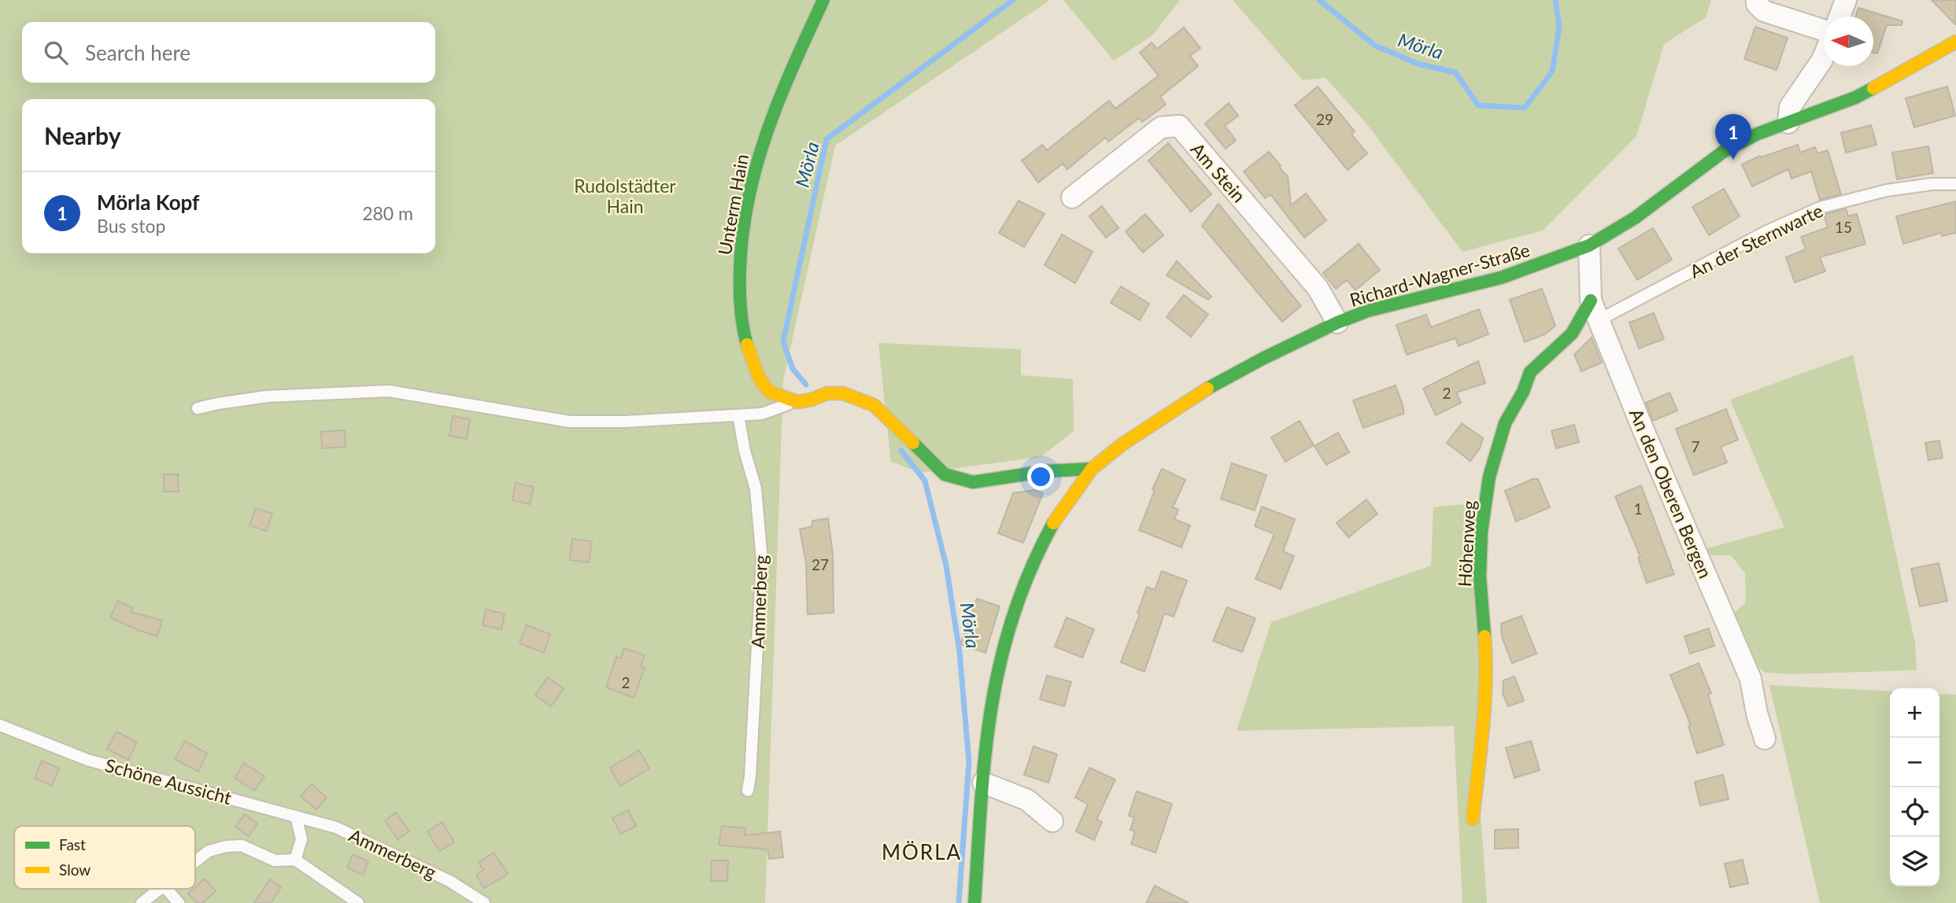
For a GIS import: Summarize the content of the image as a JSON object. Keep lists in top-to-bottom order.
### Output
{
  "streets": {
    "street": [
      "Am Stein",
      "Unterm Hain",
      "Richard-Wagner-Straße",
      "An den Oberen Bergen",
      "Höhenweg"
    ],
    "lane": ["An der Sternwarte", "Ammerberg", "Schöne Aussicht"]
  },
  "crossings": [
    ["Am Stein", "Richard-Wagner-Straße"],
    ["An der Sternwarte", "An den Oberen Bergen"],
    ["Richard-Wagner-Straße", "An den Oberen Bergen"],
    ["An den Oberen Bergen", "Höhenweg"],
    ["Ammerberg", "Schöne Aussicht"]
  ],
  "districts": ["MÖRLA"],
  "water": ["Mörla"],
  "parks": ["Rudolstädter Hain"],
  "house_numbers": [
    "29",
    "15",
    "2",
    "7",
    "1",
    "27",
    "2"
  ],
  "legend": ["Fast", "Slow"],
  "north": "left",
  "page": {
    "search": "Search here",
    "heading": "Nearby",
    "pins": "1",
    "list": [
      {
        "mark": "1",
        "name": "Mörla Kopf",
        "note": "Bus stop",
        "value": "280 m"
      }
    ],
    "map_buttons": ["+", "−"]
  }
}
